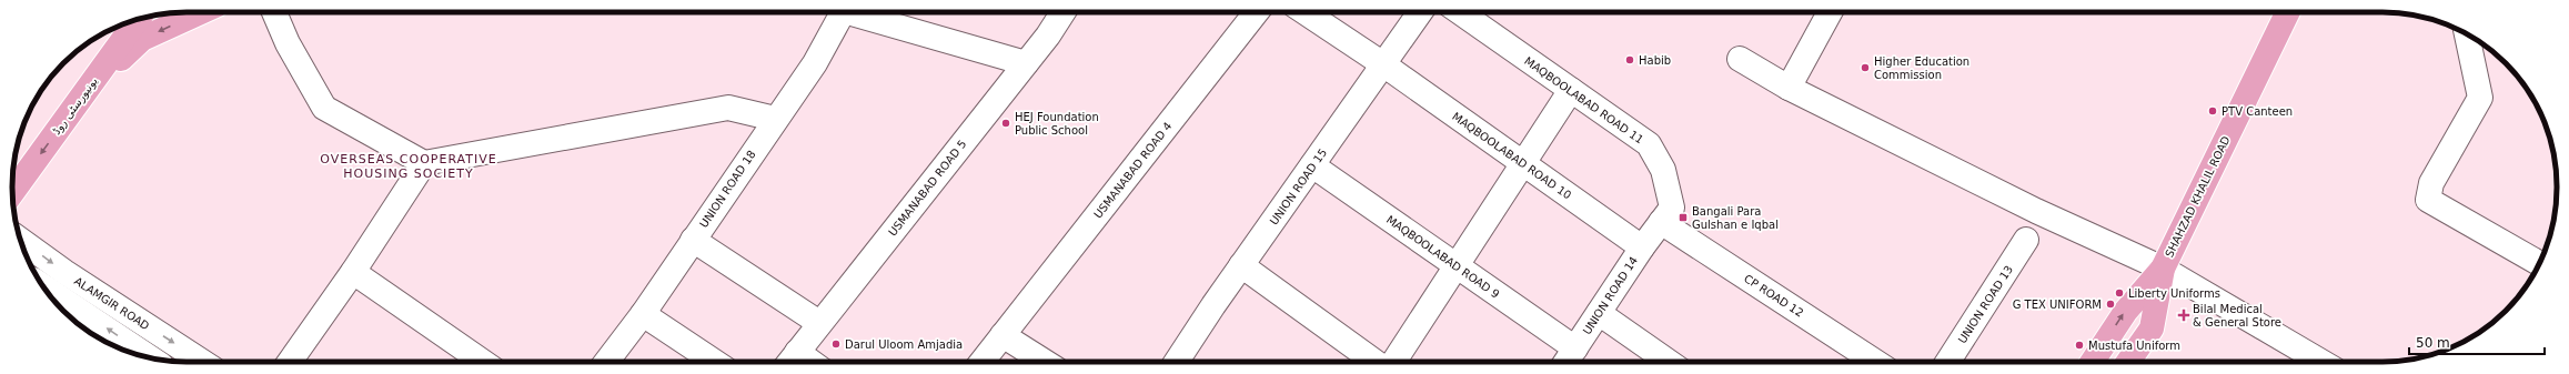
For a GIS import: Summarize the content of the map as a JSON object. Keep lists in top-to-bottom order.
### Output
{
  "streets": {
    "main road": ["یونیورسٹی روڈ", "SHAHZAD KHALIL ROAD"],
    "street": [
      "MAQBOOLABAD ROAD 11",
      "MAQBOOLABAD ROAD 10",
      "USMANABAD ROAD 4",
      "UNION ROAD 15",
      "USMANABAD ROAD 5",
      "UNION ROAD 18",
      "MAQBOOLABAD ROAD 9",
      "UNION ROAD 14",
      "CP ROAD 12",
      "ALAMGIR ROAD",
      "UNION ROAD 13"
    ]
  },
  "crossings": [
    ["MAQBOOLABAD ROAD 11", "UNION ROAD 14"],
    ["MAQBOOLABAD ROAD 11", "CP ROAD 12"],
    ["MAQBOOLABAD ROAD 10", "UNION ROAD 15"],
    ["MAQBOOLABAD ROAD 10", "UNION ROAD 14"],
    ["UNION ROAD 15", "MAQBOOLABAD ROAD 9"],
    ["MAQBOOLABAD ROAD 9", "UNION ROAD 14"],
    ["UNION ROAD 14", "CP ROAD 12"]
  ],
  "one_way": ["یونیورسٹی روڈ"],
  "districts": ["OVERSEAS COOPERATIVE HOUSING SOCIETY"],
  "places": {
    "other": [
      "Habib",
      "Higher Education Commission",
      "PTV Canteen",
      "HEJ Foundation Public School",
      "Liberty Uniforms",
      "G TEX UNIFORM",
      "Darul Uloom Amjadia",
      "Mustufa Uniform"
    ],
    "transit": ["Bangali Para Gulshan e Iqbal"],
    "health": ["Bilal Medical & General Store"]
  },
  "scale_bar": "50 m"
}
